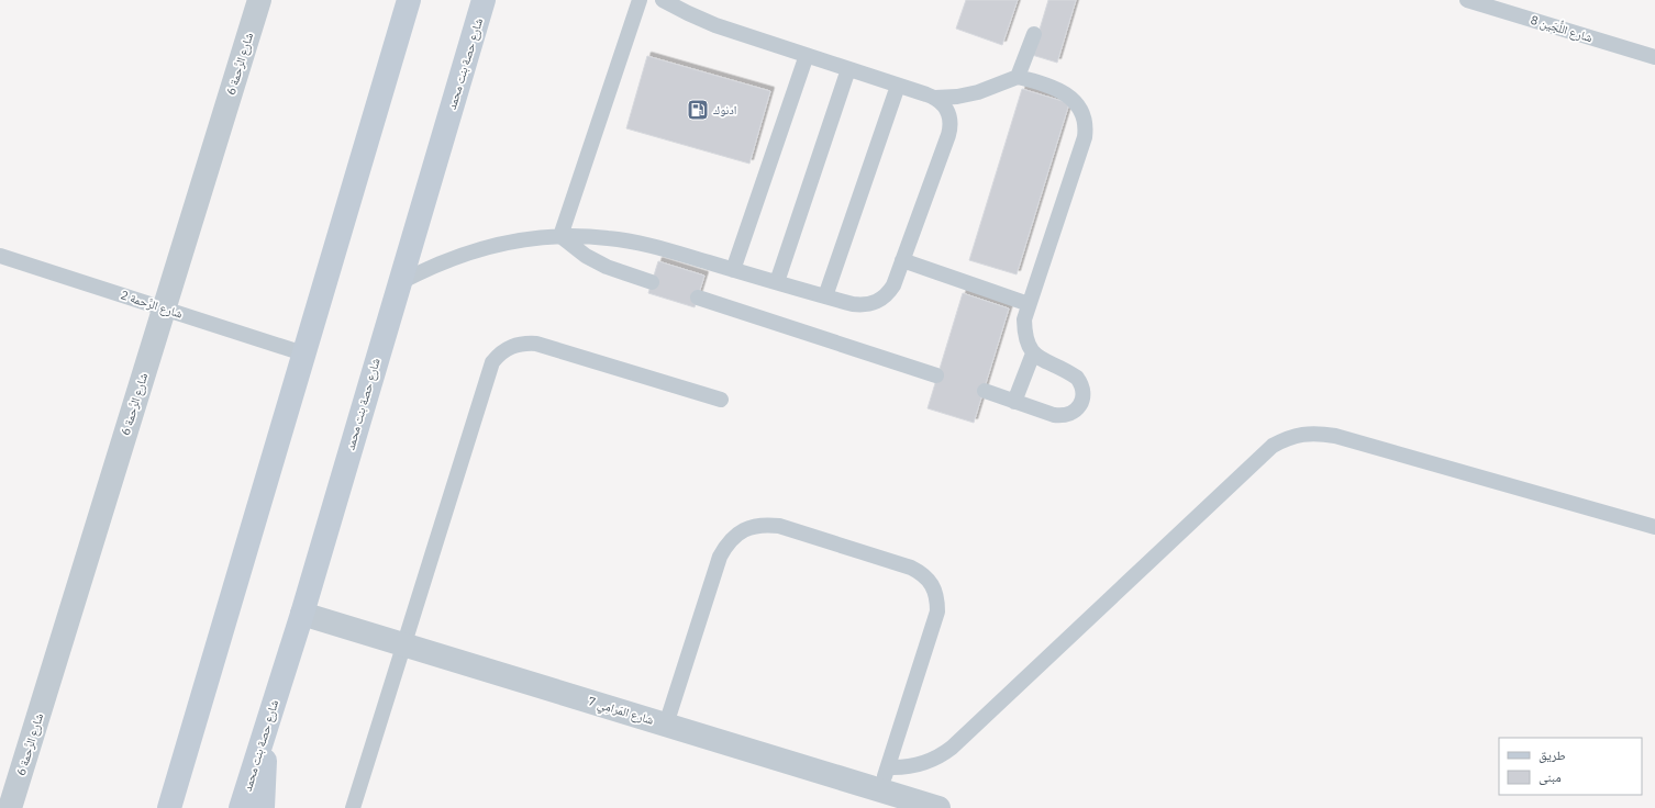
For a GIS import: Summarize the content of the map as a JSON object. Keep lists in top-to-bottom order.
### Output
{
  "streets": {
    "main road": ["شارع حصة بنت محمد"],
    "street": ["شارع الرَّحمة 6", "شارع المَرامِي 7"],
    "lane": ["شارع اللُّجَين 8", "شارع الرَّحمة 2"]
  },
  "crossings": [
    ["شارع الرَّحمة 6", "شارع الرَّحمة 2"],
    ["شارع حصة بنت محمد", "شارع المَرامِي 7"]
  ],
  "places": {
    "fuel station": ["ادنوك"]
  },
  "legend": ["طريق", "مبنى"]
}
